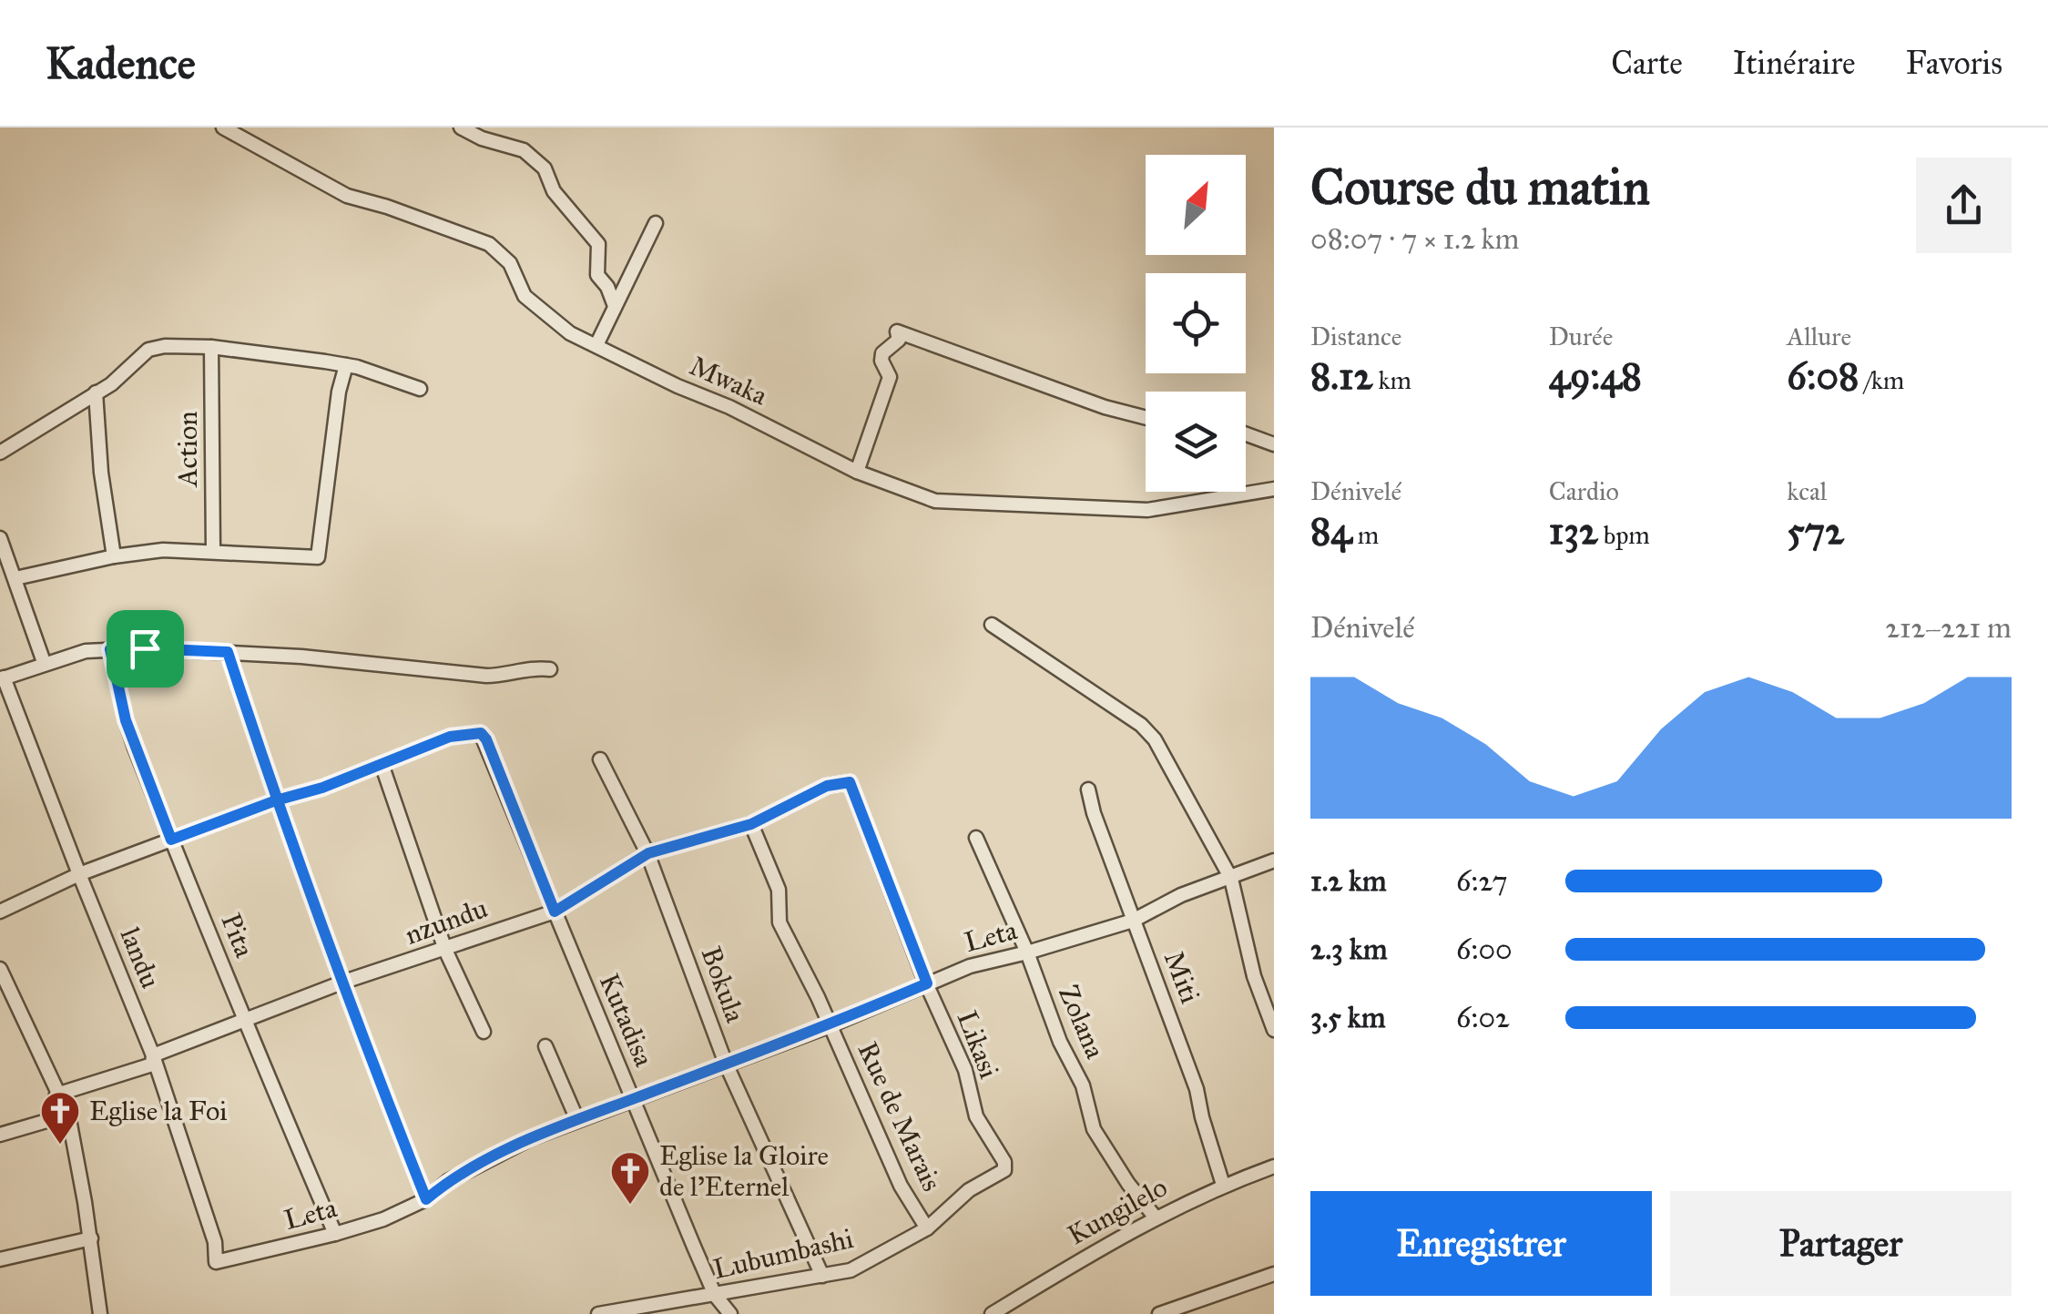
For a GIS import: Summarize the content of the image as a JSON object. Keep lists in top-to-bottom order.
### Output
{
  "streets": {
    "street": [
      "Mwaka",
      "Action",
      "nzundu",
      "Pita",
      "Leta",
      "landu",
      "Miti",
      "Bokula",
      "Kutadisa",
      "Zolana",
      "Likasi",
      "Rue de Marais",
      "Kungilelo",
      "Lubumbashi"
    ]
  },
  "crossings": [
    ["nzundu", "Pita"],
    ["nzundu", "landu"],
    ["nzundu", "Bokula"],
    ["nzundu", "Kutadisa"],
    ["nzundu", "Likasi"],
    ["nzundu", "Rue de Marais"],
    ["Pita", "Leta"],
    ["Leta", "landu"],
    ["Leta", "Miti"],
    ["Leta", "Bokula"],
    ["Leta", "Kutadisa"],
    ["Leta", "Zolana"],
    ["Leta", "Likasi"],
    ["Leta", "Rue de Marais"],
    ["Miti", "Kungilelo"],
    ["Bokula", "Lubumbashi"],
    ["Kutadisa", "Lubumbashi"],
    ["Zolana", "Kungilelo"],
    ["Likasi", "Lubumbashi"],
    ["Rue de Marais", "Lubumbashi"]
  ],
  "places": {
    "church": ["Eglise la Foi", "Eglise la Gloire de l'Eternel"]
  },
  "north": "top right",
  "page": {
    "header": "Kadence",
    "nav": ["Carte", "Itinéraire", "Favoris"],
    "heading": ["Course du matin", "08:07 · 7 × 1.2 km"],
    "stats": [
      ["Distance", "8.12 km"],
      ["Durée", "49:48"],
      ["Allure", "6:08 /km"],
      ["Dénivelé", "84 m"],
      ["Cardio", "132 bpm"],
      ["kcal", "572"]
    ],
    "chart": ["Dénivelé", "212–221 m"],
    "list": [
      {
        "name": "1.2 km",
        "note": "6:27"
      },
      {
        "name": "2.3 km",
        "note": "6:00"
      },
      {
        "name": "3.5 km",
        "note": "6:02"
      }
    ],
    "buttons": ["Enregistrer", "Partager"]
  }
}
